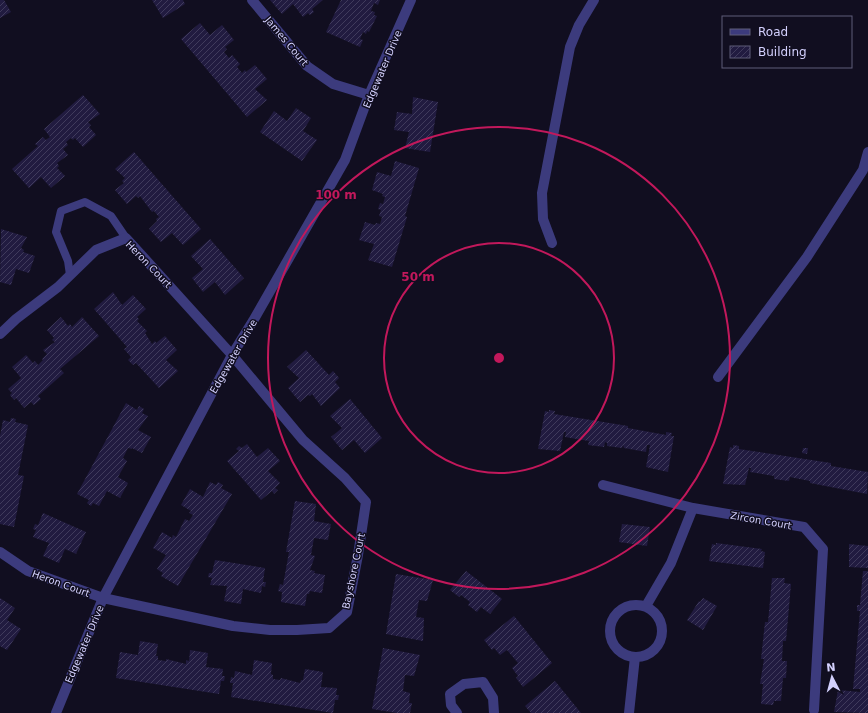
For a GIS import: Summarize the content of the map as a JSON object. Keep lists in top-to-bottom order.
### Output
{
  "streets": {
    "street": [
      "James Court",
      "Edgewater Drive",
      "Heron Court",
      "Zircon Court",
      "Bayshore Court"
    ]
  },
  "crossings": [
    ["James Court", "Edgewater Drive"],
    ["Edgewater Drive", "Heron Court"],
    ["Edgewater Drive", "Bayshore Court"],
    ["Heron Court", "Bayshore Court"]
  ],
  "legend": ["Road", "Building"],
  "north": "top",
  "rings": ["100 m", "50 m"]
}
